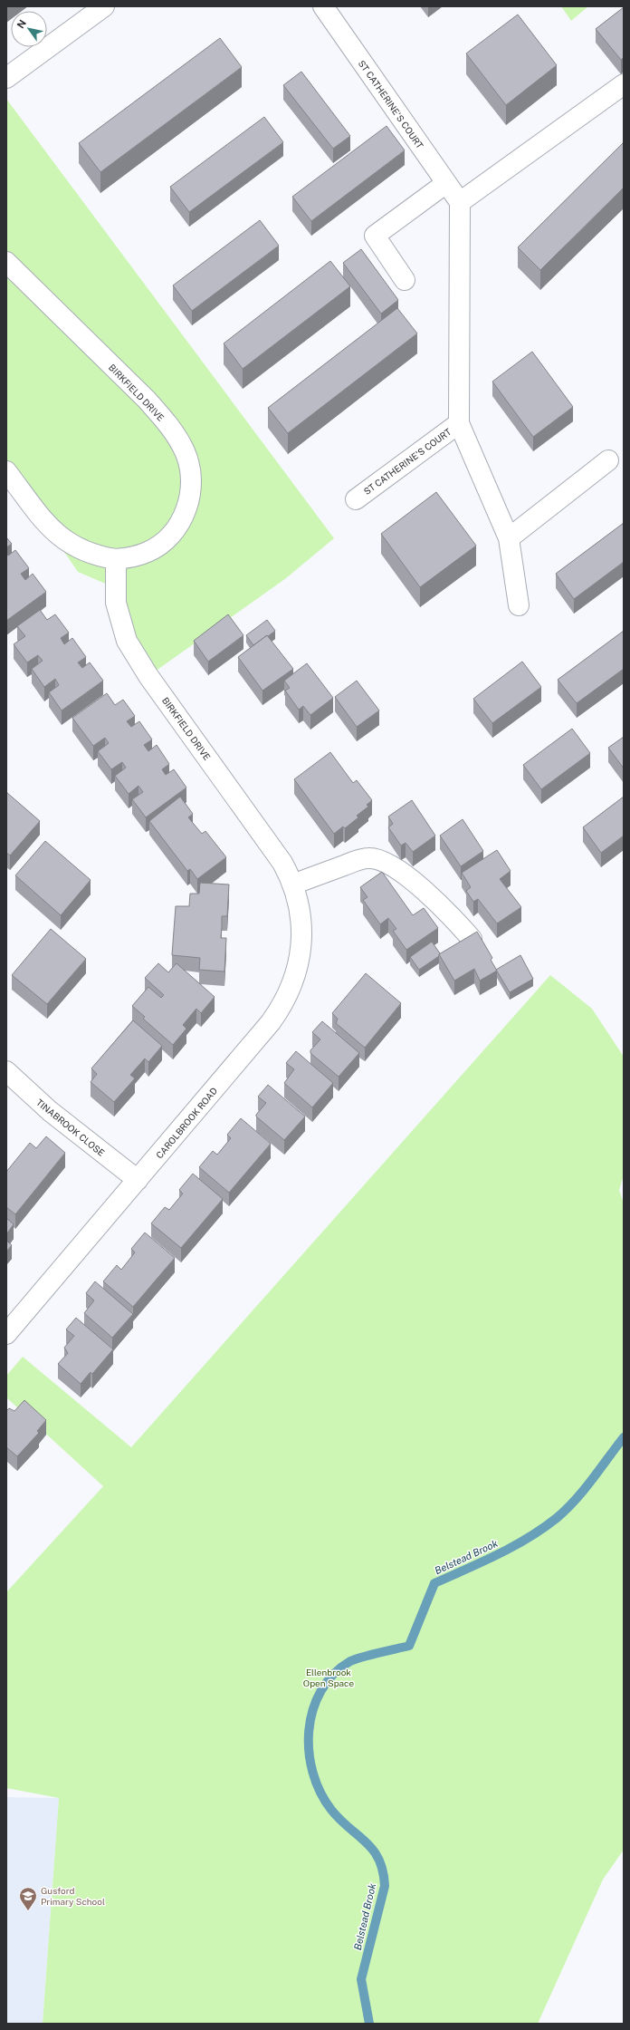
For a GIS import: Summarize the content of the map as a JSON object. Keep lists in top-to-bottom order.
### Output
{
  "streets": {
    "street": [
      "ST CATHERINE'S COURT",
      "BIRKFIELD DRIVE",
      "CAROLBROOK ROAD",
      "TINABROOK CLOSE"
    ]
  },
  "crossings": [
    ["BIRKFIELD DRIVE", "CAROLBROOK ROAD"],
    ["CAROLBROOK ROAD", "TINABROOK CLOSE"]
  ],
  "water": ["Belstead Brook"],
  "parks": ["Ellenbrook Open Space"],
  "places": {
    "school or university": ["Gusford Primary School"]
  },
  "north": "top left"
}
